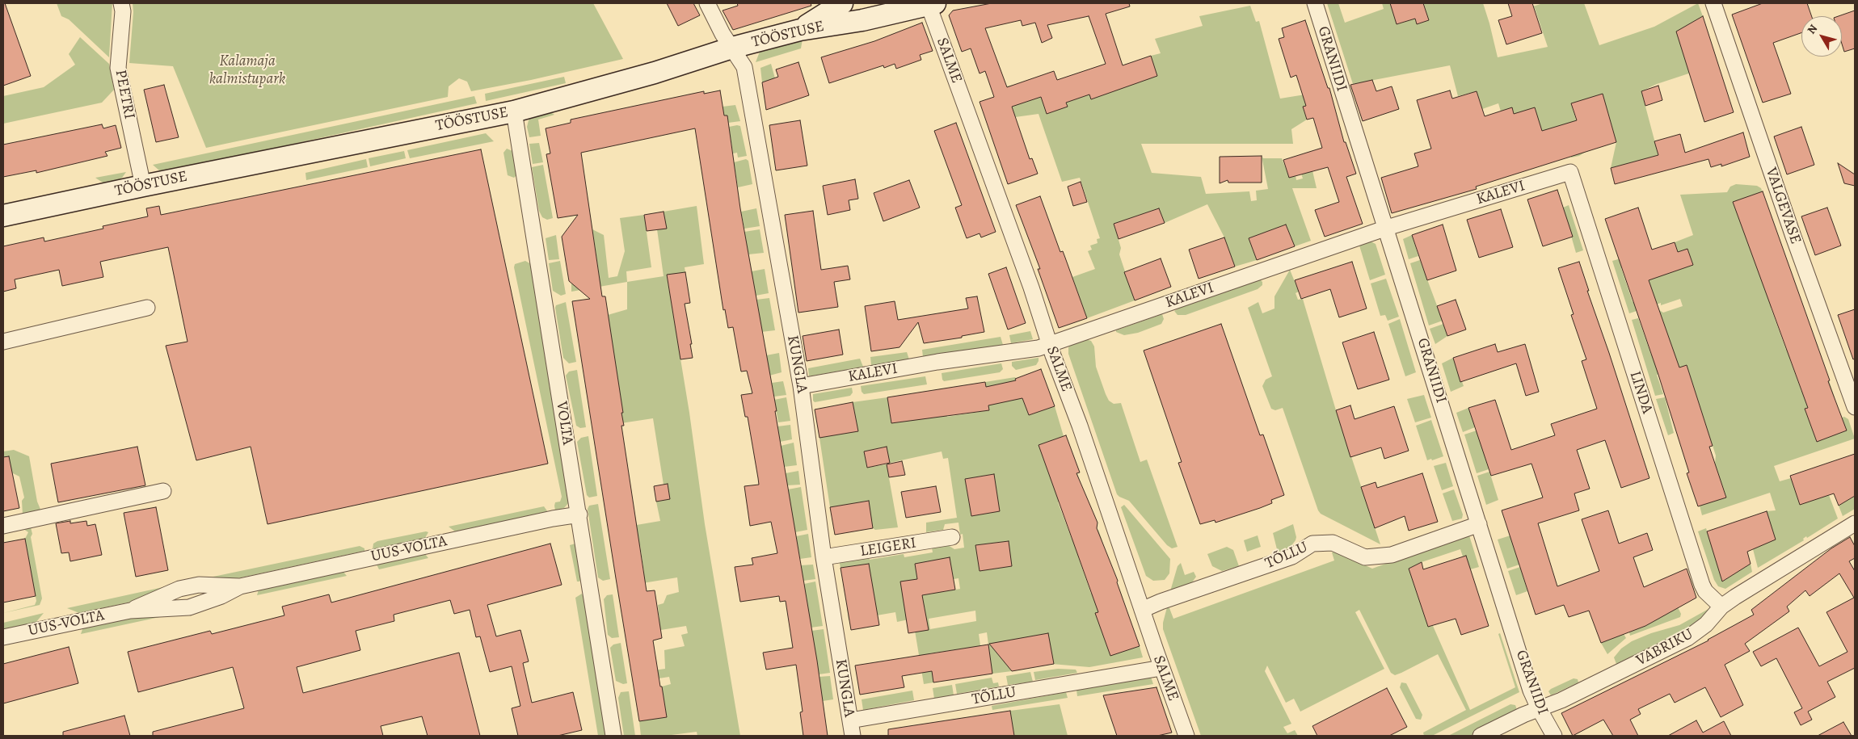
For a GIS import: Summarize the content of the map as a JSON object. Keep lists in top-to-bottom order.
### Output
{
  "streets": {
    "street": [
      "TÖÖSTUSE",
      "GRANIIDI",
      "SALME",
      "PEETRI",
      "KALEVI",
      "VALGEVASE",
      "KUNGLA",
      "LINDA",
      "VOLTA",
      "LEIGERI",
      "UUS-VOLTA",
      "TÕLLU",
      "VABRIKU"
    ]
  },
  "crossings": [
    ["TÖÖSTUSE", "SALME"],
    ["TÖÖSTUSE", "PEETRI"],
    ["TÖÖSTUSE", "KUNGLA"],
    ["TÖÖSTUSE", "VOLTA"],
    ["GRANIIDI", "KALEVI"],
    ["GRANIIDI", "TÕLLU"],
    ["GRANIIDI", "VABRIKU"],
    ["SALME", "KALEVI"],
    ["SALME", "TÕLLU"],
    ["KALEVI", "KUNGLA"],
    ["KALEVI", "LINDA"],
    ["KUNGLA", "LEIGERI"],
    ["KUNGLA", "TÕLLU"],
    ["LINDA", "VABRIKU"],
    ["VOLTA", "UUS-VOLTA"]
  ],
  "parks": ["Kalamaja kalmistupark"],
  "north": "top left"
}
